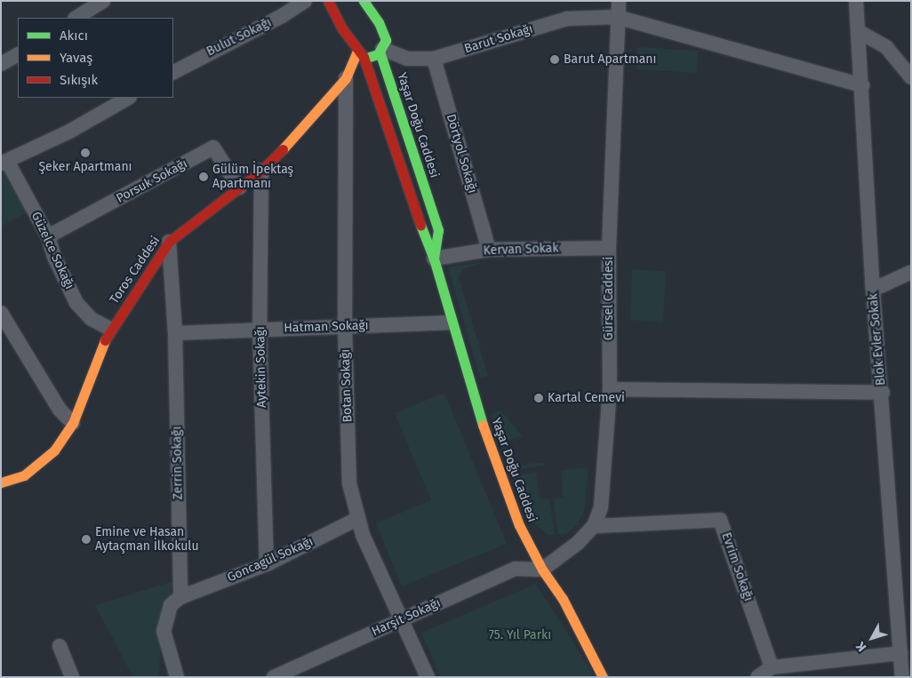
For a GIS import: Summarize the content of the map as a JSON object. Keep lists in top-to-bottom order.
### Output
{
  "streets": {
    "street": [
      "Bulut Sokağı",
      "Barut Sokağı",
      "Yaşar Doğu Caddesi",
      "Dörtyol Sokağı",
      "Porsuk Sokağı",
      "Kervan Sokak",
      "Güzelce Sokağı",
      "Toros Caddesi",
      "Gürsel Caddesi",
      "Hatman Sokağı",
      "Blok Evler Sokak",
      "Aytekin Sokağı",
      "Botan Sokağı",
      "Zerrin Sokağı",
      "Goncagül Sokağı",
      "Evrim Sokağı",
      "Harşit Sokağı"
    ]
  },
  "crossings": [
    ["Barut Sokağı", "Yaşar Doğu Caddesi"],
    ["Barut Sokağı", "Dörtyol Sokağı"],
    ["Barut Sokağı", "Gürsel Caddesi"],
    ["Barut Sokağı", "Blok Evler Sokak"],
    ["Yaşar Doğu Caddesi", "Kervan Sokak"],
    ["Yaşar Doğu Caddesi", "Toros Caddesi"],
    ["Yaşar Doğu Caddesi", "Hatman Sokağı"],
    ["Yaşar Doğu Caddesi", "Harşit Sokağı"],
    ["Dörtyol Sokağı", "Kervan Sokak"],
    ["Porsuk Sokağı", "Güzelce Sokağı"],
    ["Porsuk Sokağı", "Toros Caddesi"],
    ["Kervan Sokak", "Gürsel Caddesi"],
    ["Güzelce Sokağı", "Toros Caddesi"],
    ["Toros Caddesi", "Aytekin Sokağı"],
    ["Toros Caddesi", "Botan Sokağı"],
    ["Toros Caddesi", "Zerrin Sokağı"],
    ["Gürsel Caddesi", "Evrim Sokağı"],
    ["Hatman Sokağı", "Aytekin Sokağı"],
    ["Hatman Sokağı", "Botan Sokağı"],
    ["Hatman Sokağı", "Zerrin Sokağı"],
    ["Aytekin Sokağı", "Goncagül Sokağı"],
    ["Botan Sokağı", "Goncagül Sokağı"],
    ["Botan Sokağı", "Harşit Sokağı"],
    ["Zerrin Sokağı", "Goncagül Sokağı"]
  ],
  "parks": ["75. Yıl Parkı"],
  "places": [
    "Barut Apartmanı",
    "Şeker Apartmanı",
    "Gülüm İpektaş Apartmanı",
    "Kartal Cemevi",
    "Emine ve Hasan Aytaçman İlkokulu"
  ],
  "legend": ["Akıcı", "Yavaş", "Sıkışık"],
  "north": "bottom left"
}
